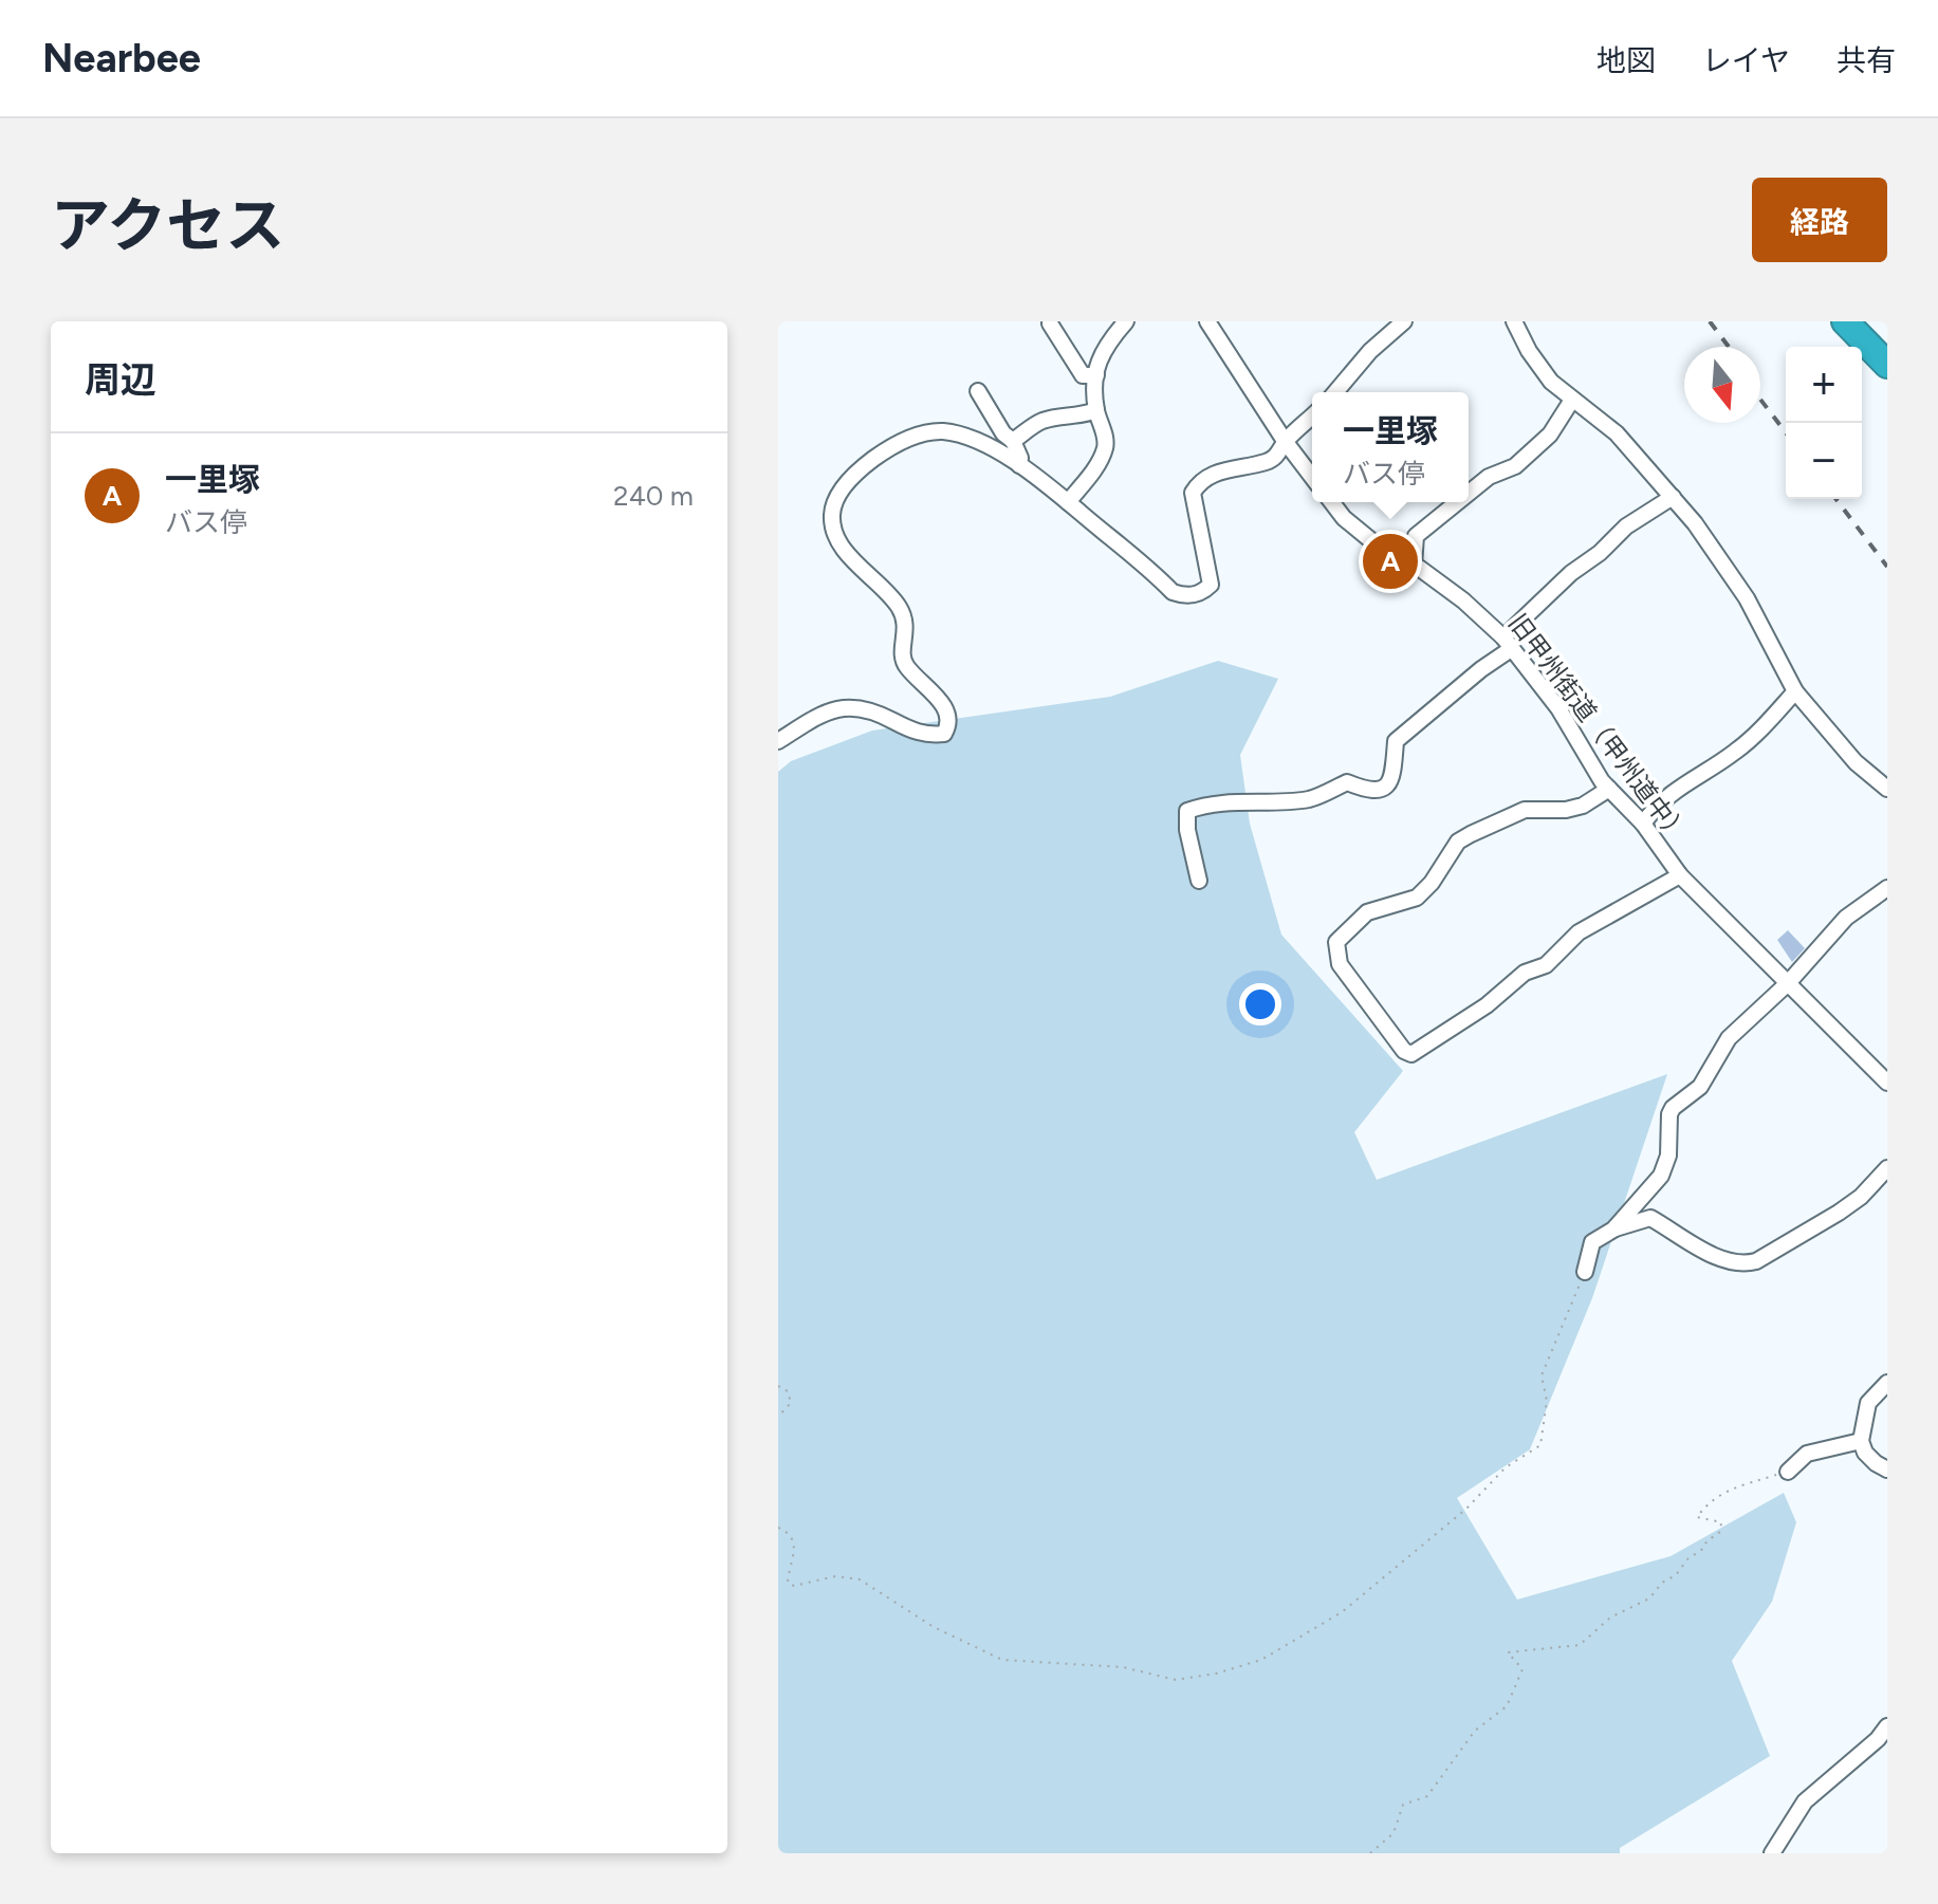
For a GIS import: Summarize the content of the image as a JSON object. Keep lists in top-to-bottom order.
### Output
{
  "streets": {
    "street": ["旧甲州街道（甲州道中）"]
  },
  "north": "bottom",
  "page": {
    "header": "Nearbee",
    "nav": ["地図", "レイヤ", "共有"],
    "title": "アクセス",
    "buttons": "経路",
    "heading": "周辺",
    "map_buttons": ["+", "−"],
    "popup": ["一里塚", "バス停"],
    "list": [
      {
        "mark": "A",
        "name": "一里塚",
        "note": "バス停",
        "value": "240 m"
      }
    ],
    "pins": "A"
  }
}
